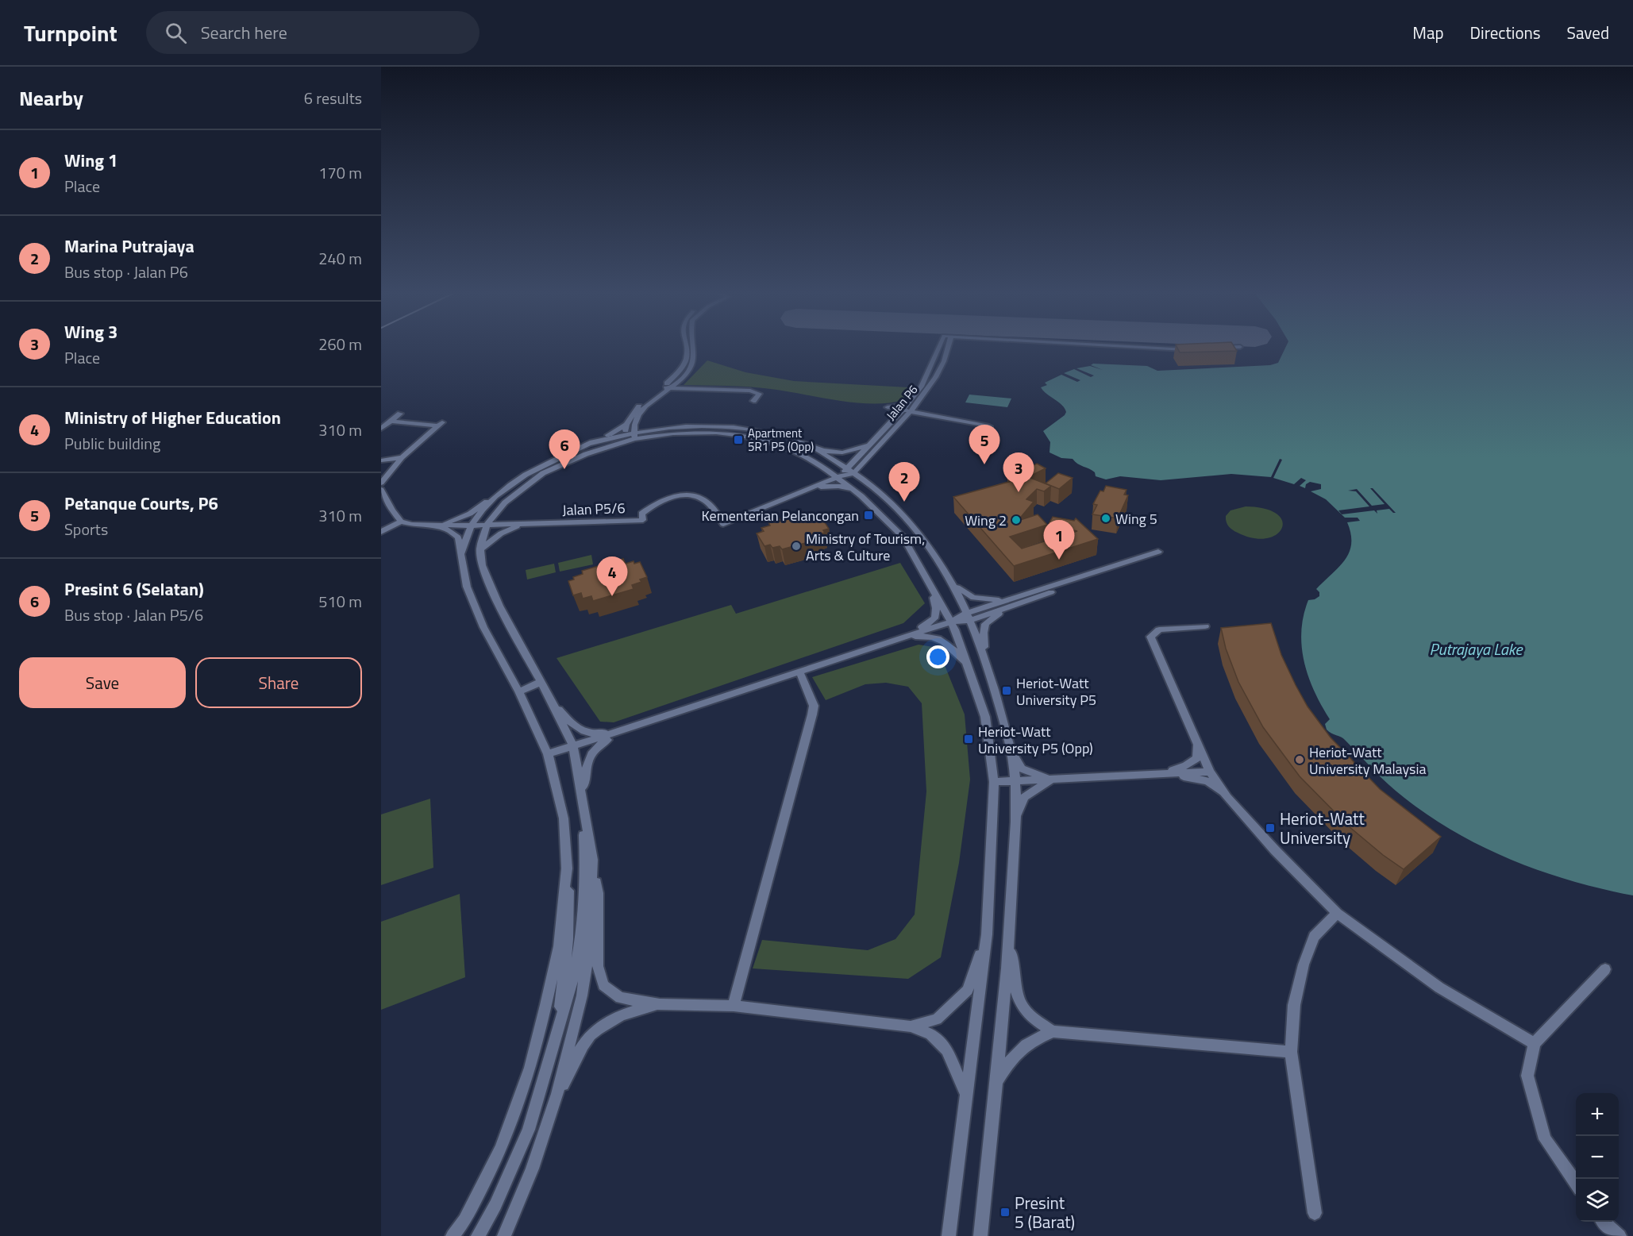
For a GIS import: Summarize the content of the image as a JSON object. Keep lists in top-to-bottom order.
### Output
{
  "streets": {
    "street": ["Jalan P6", "Jalan P5/6"]
  },
  "crossings": [
    ["Jalan P6", "Jalan P5/6"]
  ],
  "water": ["Putrajaya Lake"],
  "places": {
    "transit": [
      "Apartment 5R1 P5 (Opp)",
      "Kementerian Pelancongan",
      "Heriot-Watt University P5",
      "Heriot-Watt University P5 (Opp)",
      "Heriot-Watt University",
      "Presint 5 (Barat)"
    ],
    "other": [
      "Wing 5",
      "Wing 2",
      "Ministry of Tourism, Arts & Culture",
      "Heriot-Watt University Malaysia"
    ]
  },
  "page": {
    "header": "Turnpoint",
    "search": "Search here",
    "nav": ["Map", "Directions", "Saved"],
    "heading": ["Nearby", "6 results"],
    "list": [
      {
        "mark": "1",
        "name": "Wing 1",
        "note": "Place",
        "value": "170 m"
      },
      {
        "mark": "2",
        "name": "Marina Putrajaya",
        "note": "Bus stop · Jalan P6",
        "value": "240 m"
      },
      {
        "mark": "3",
        "name": "Wing 3",
        "note": "Place",
        "value": "260 m"
      },
      {
        "mark": "4",
        "name": "Ministry of Higher Education",
        "note": "Public building",
        "value": "310 m"
      },
      {
        "mark": "5",
        "name": "Petanque Courts, P6",
        "note": "Sports",
        "value": "310 m"
      },
      {
        "mark": "6",
        "name": "Presint 6 (Selatan)",
        "note": "Bus stop · Jalan P5/6",
        "value": "510 m"
      }
    ],
    "pins": [
      "5",
      "6",
      "3",
      "2",
      "1",
      "4"
    ],
    "buttons": ["Save", "Share"],
    "map_buttons": ["+", "−"]
  }
}
